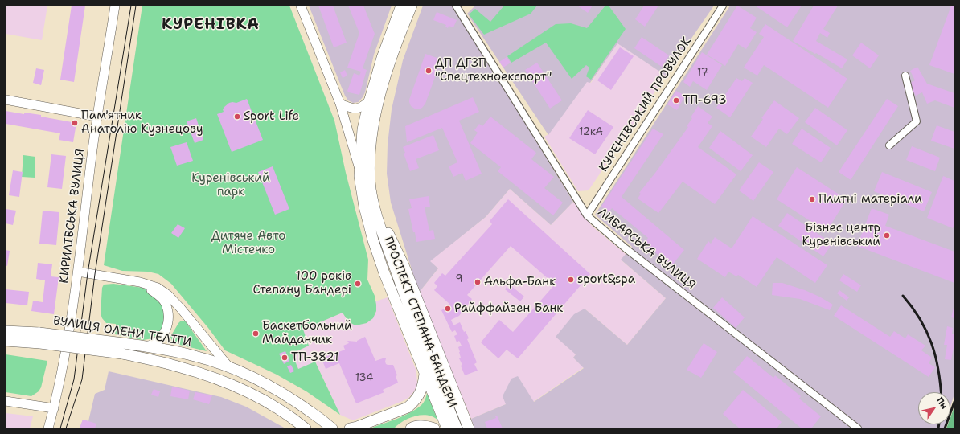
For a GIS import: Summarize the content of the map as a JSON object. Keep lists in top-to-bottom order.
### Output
{
  "streets": {
    "main road": ["КИРИЛІВСЬКА ВУЛИЦЯ", "ПРОСПЕКТ СТЕПАНА БАНДЕРИ", "ВУЛИЦЯ ОЛЕНИ ТЕЛІГИ"],
    "street": ["КУРЕНІВСЬКИЙ ПРОВУЛОК", "ЛИВАРСЬКА ВУЛИЦЯ"]
  },
  "crossings": [
    ["КУРЕНІВСЬКИЙ ПРОВУЛОК", "ЛИВАРСЬКА ВУЛИЦЯ"]
  ],
  "districts": ["КУРЕНІВКА"],
  "parks": ["Куренівський парк", "Дитяче Авто Містечко"],
  "places": [
    "ДП ДГЗП \"Спецтехноекспорт\"",
    "ТП-693",
    "Sport Life",
    "Пам'ятник Анатолію Кузнецову",
    "Плитні матеріали",
    "Бізнес центр Куренівський",
    "sport&spa",
    "Альфа-Банк",
    "100 років Степану Бандері",
    "Райффайзен Банк",
    "Баскетбольний Майданчик",
    "ТП-3821"
  ],
  "house_numbers": [
    "17",
    "12кА",
    "9",
    "134"
  ],
  "north": "top right"
}
